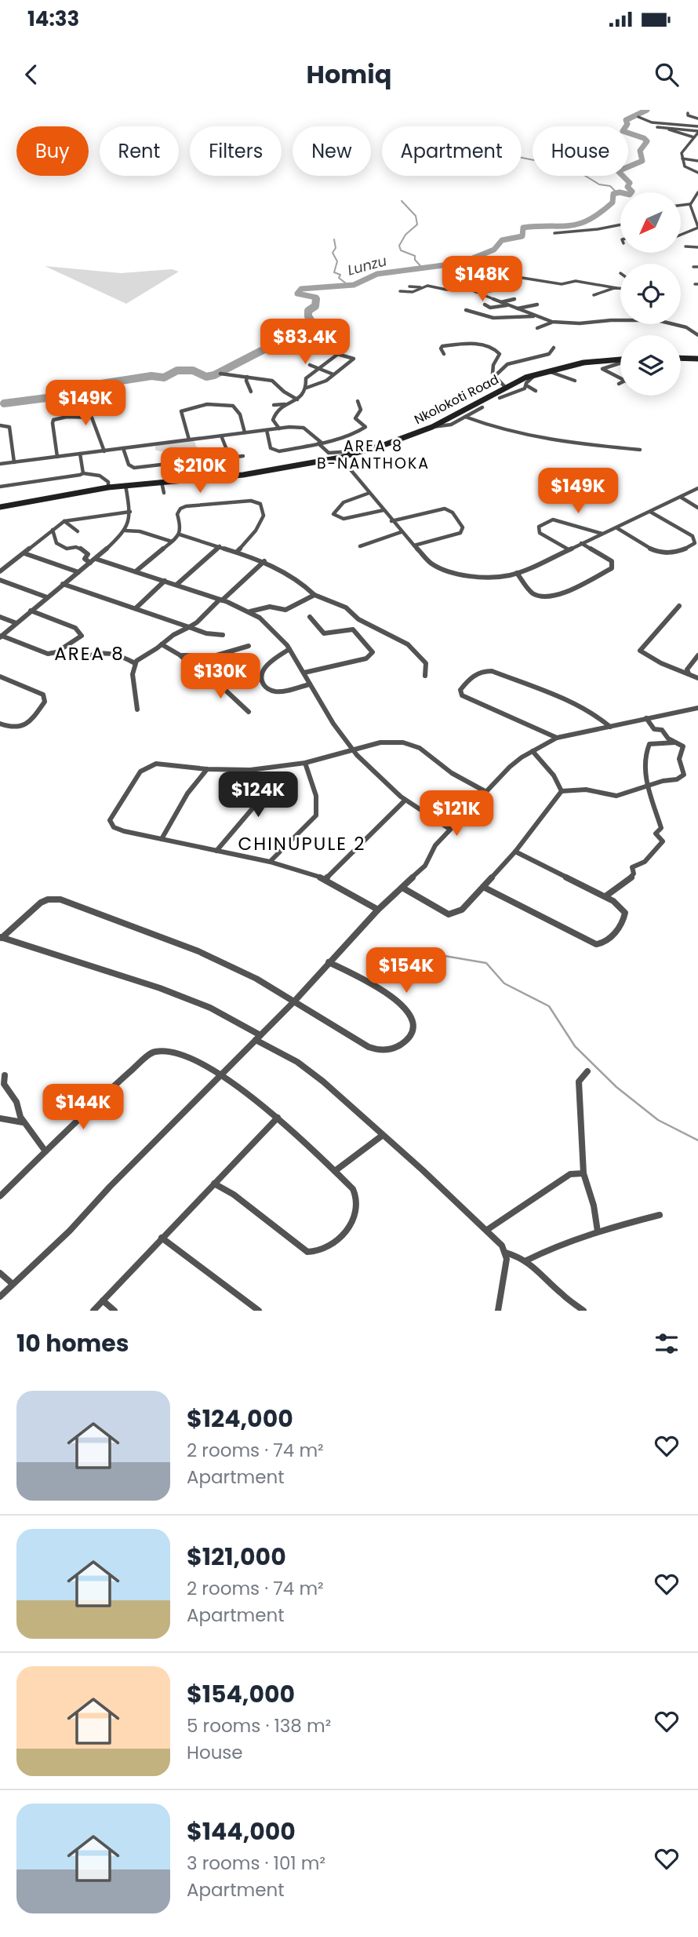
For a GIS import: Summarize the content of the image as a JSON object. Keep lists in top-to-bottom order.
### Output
{
  "streets": {
    "main road": ["Nkolokoti Road"]
  },
  "districts": ["AREA 8 B-NANTHOKA", "AREA 8", "CHINUPULE 2"],
  "water": ["Lunzu"],
  "north": "bottom left",
  "page": {
    "status": "14:33",
    "header": "Homiq",
    "chip": [
      "Buy",
      "Rent",
      "Filters",
      "New",
      "Apartment",
      "House"
    ],
    "price": [
      "$148K",
      "$83.4K",
      "$149K",
      "$210K",
      "$149K",
      "$130K",
      "$124K",
      "$121K",
      "$154K",
      "$144K"
    ],
    "heading": "10 homes",
    "list": [
      {
        "name": "$124,000",
        "note": "2 rooms · 74 m² · Apartment"
      },
      {
        "name": "$121,000",
        "note": "2 rooms · 74 m² · Apartment"
      },
      {
        "name": "$154,000",
        "note": "5 rooms · 138 m² · House"
      },
      {
        "name": "$144,000",
        "note": "3 rooms · 101 m² · Apartment"
      }
    ]
  }
}
